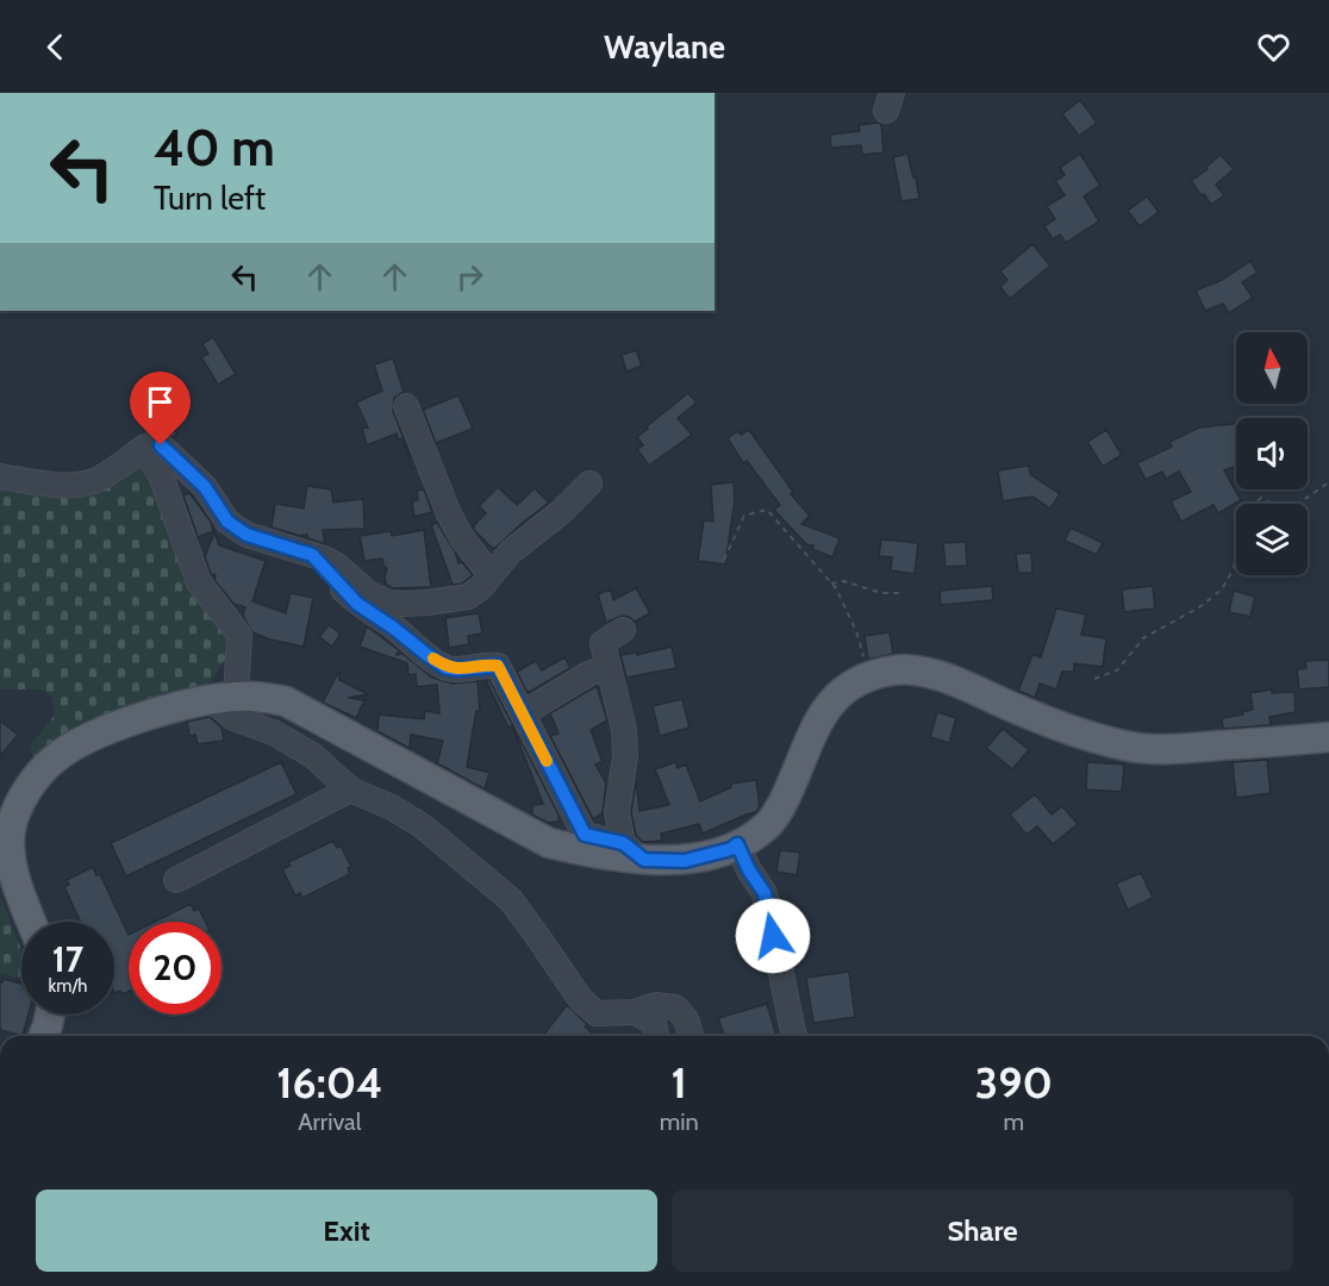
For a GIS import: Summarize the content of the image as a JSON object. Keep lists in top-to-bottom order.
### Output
{
  "north": "top",
  "page": {
    "header": "Waylane",
    "turn": ["40 m", "Turn left"],
    "speed": "17 km/h",
    "limit": "20",
    "eta": [
      "16:04",
      "Arrival",
      "1",
      "min",
      "390",
      "m"
    ],
    "buttons": ["Exit", "Share"]
  }
}
